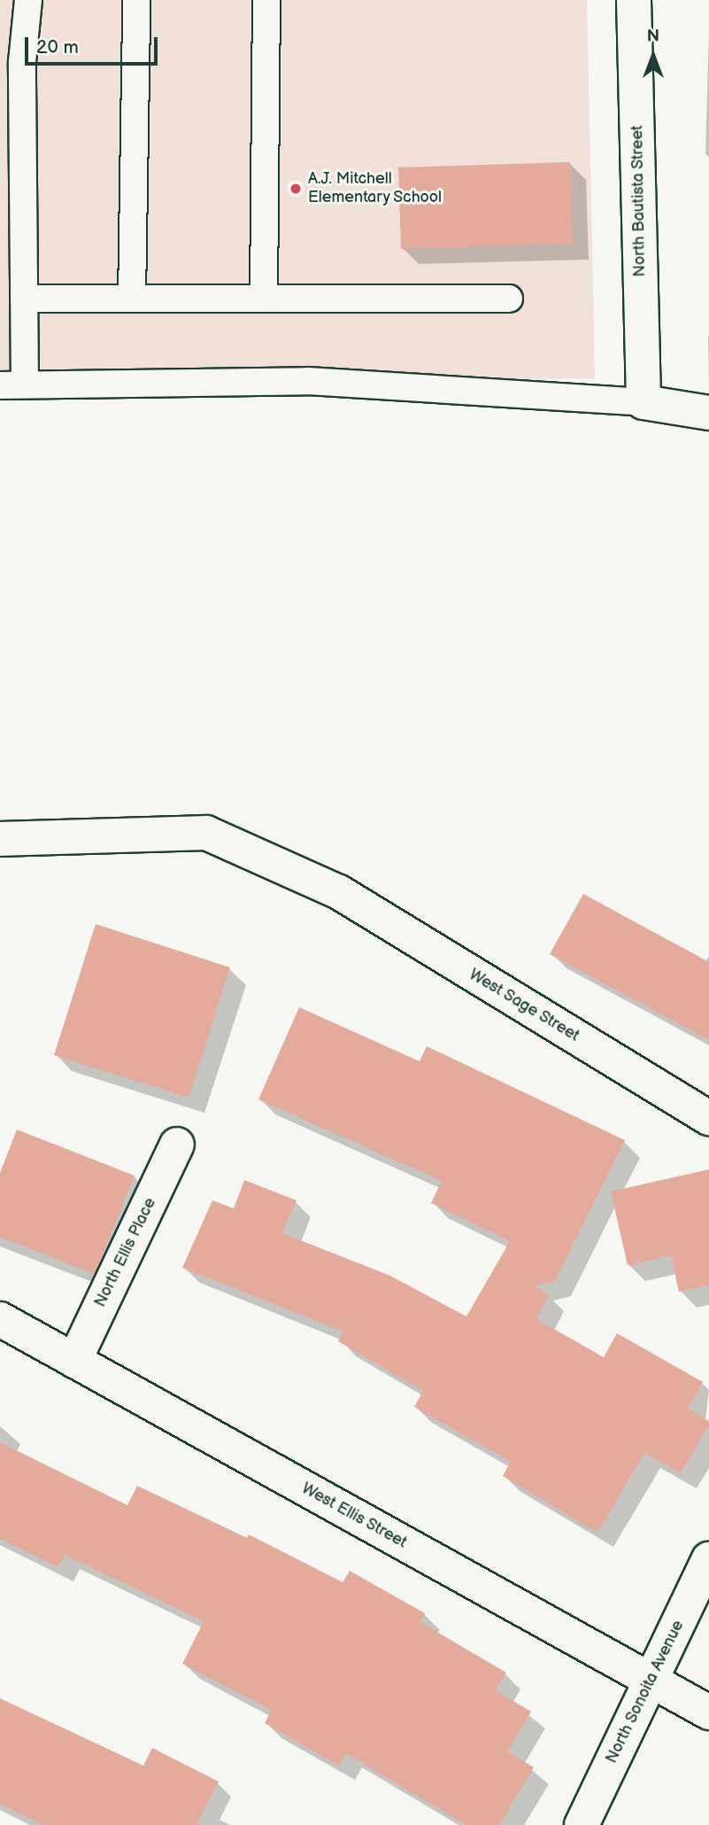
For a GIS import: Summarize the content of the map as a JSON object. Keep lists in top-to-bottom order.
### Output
{
  "streets": {
    "street": [
      "North Bautista Street",
      "West Sage Street",
      "North Ellis Place",
      "West Ellis Street",
      "North Sonoita Avenue"
    ]
  },
  "crossings": [
    ["North Ellis Place", "West Ellis Street"],
    ["West Ellis Street", "North Sonoita Avenue"]
  ],
  "places": ["A.J. Mitchell Elementary School"],
  "scale_bar": "20 m",
  "north": "top"
}
